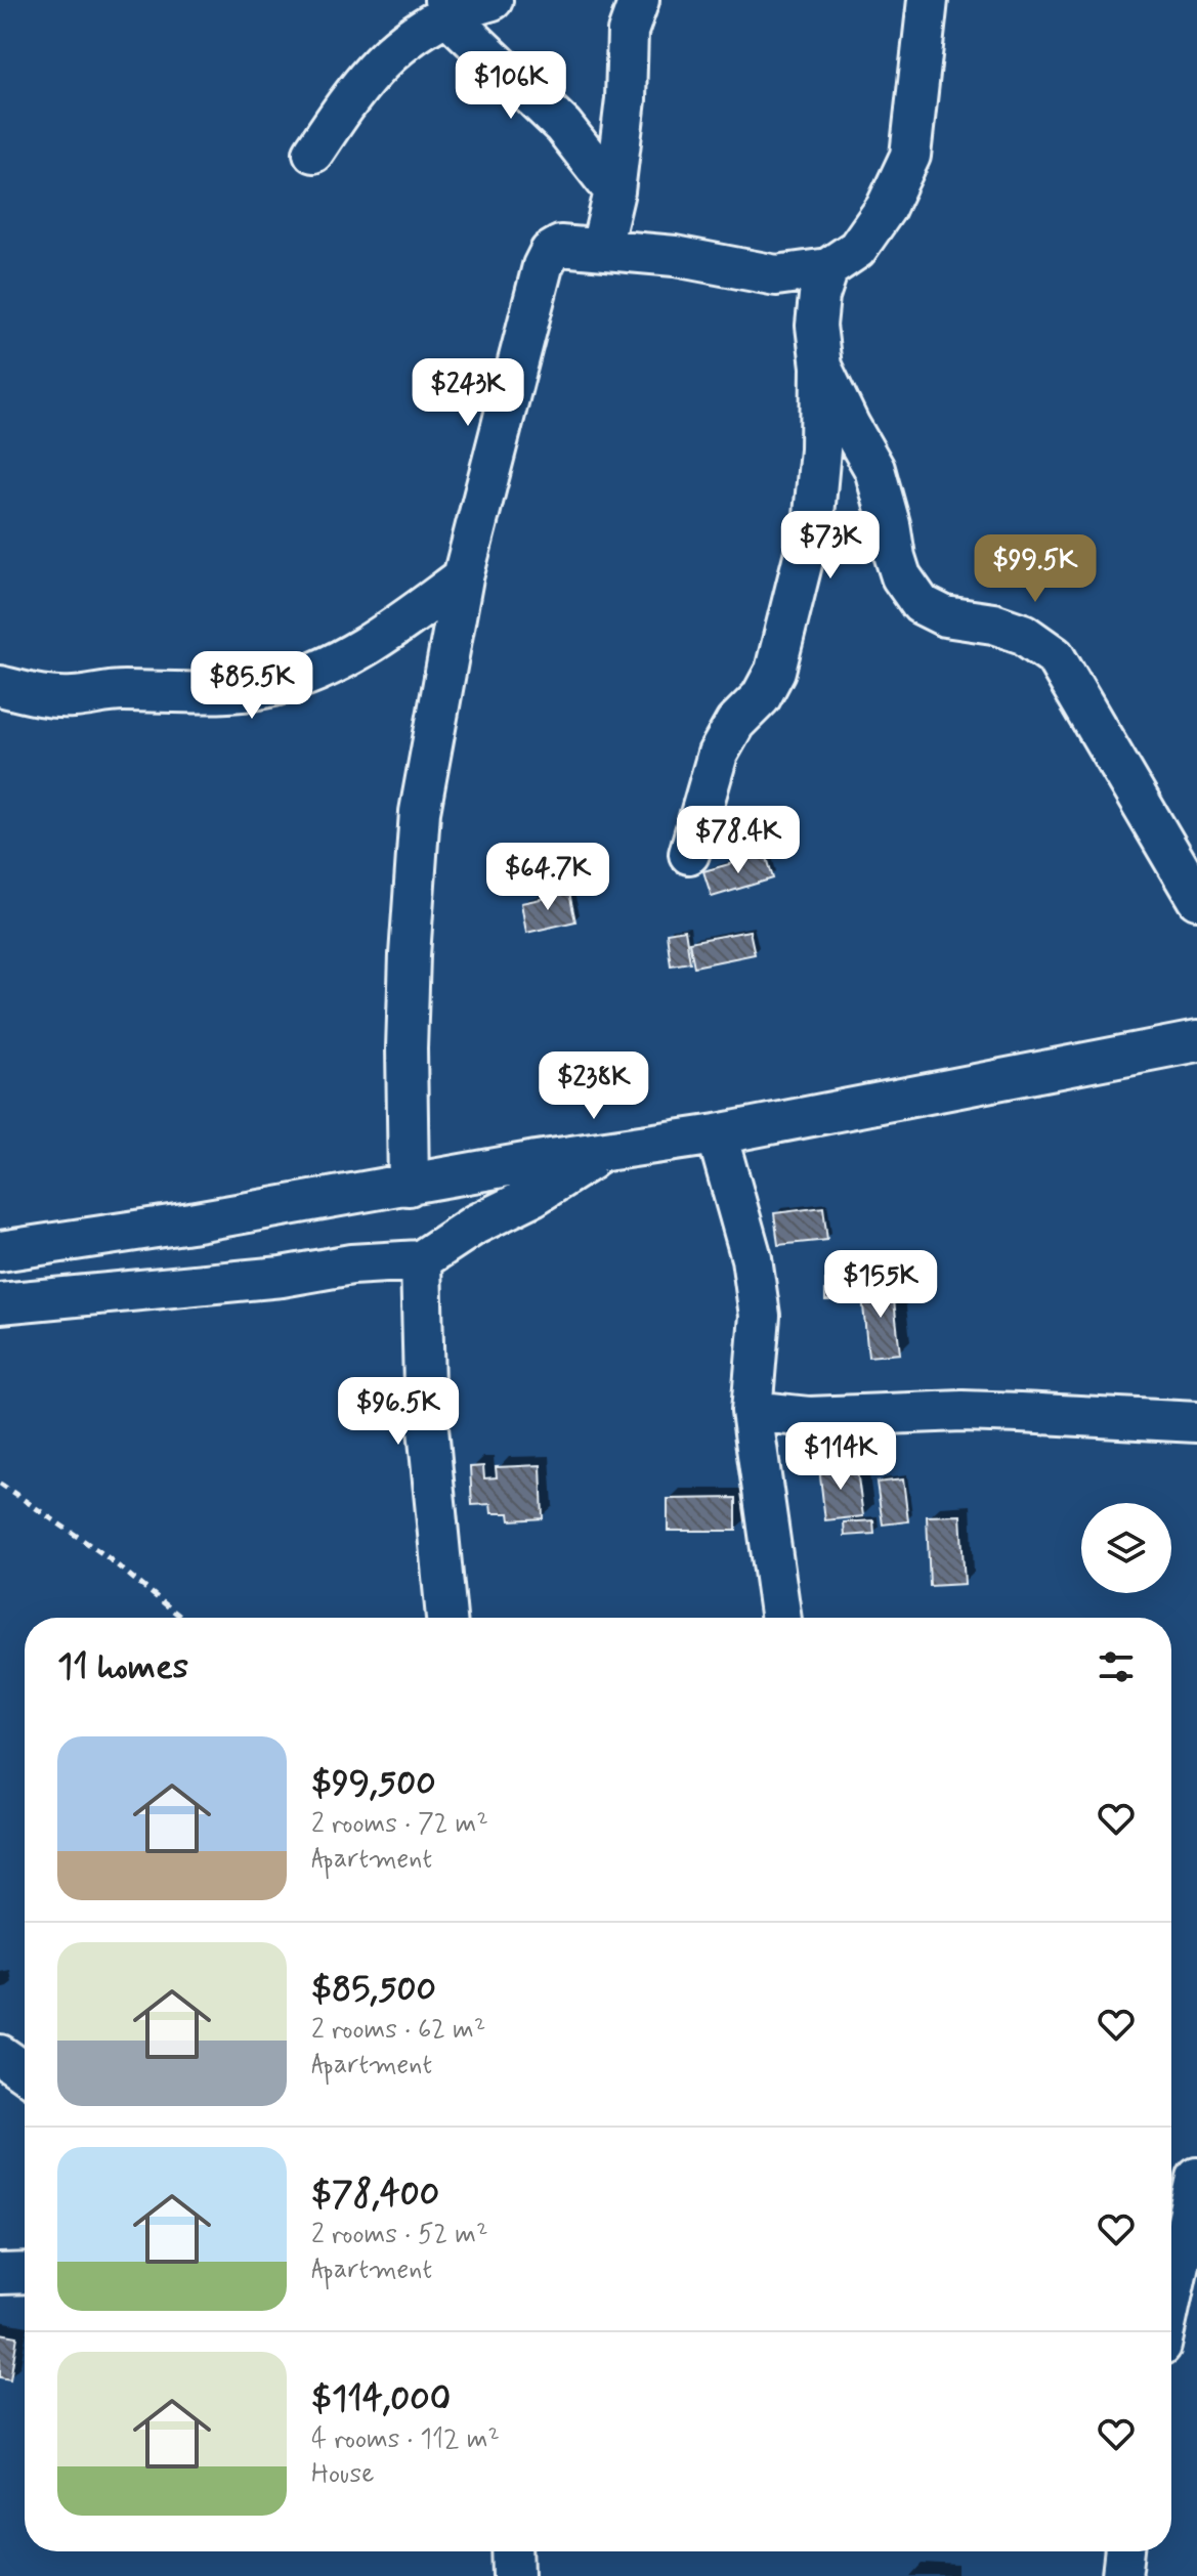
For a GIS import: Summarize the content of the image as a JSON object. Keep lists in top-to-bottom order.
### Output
{
  "page": {
    "price": [
      "$106K",
      "$243K",
      "$73K",
      "$99.5K",
      "$85.5K",
      "$78.4K",
      "$64.7K",
      "$238K",
      "$155K",
      "$96.5K",
      "$114K"
    ],
    "heading": "11 homes",
    "list": [
      {
        "name": "$99,500",
        "note": "2 rooms · 72 m² · Apartment"
      },
      {
        "name": "$85,500",
        "note": "2 rooms · 62 m² · Apartment"
      },
      {
        "name": "$78,400",
        "note": "2 rooms · 52 m² · Apartment"
      },
      {
        "name": "$114,000",
        "note": "4 rooms · 112 m² · House"
      }
    ]
  }
}
